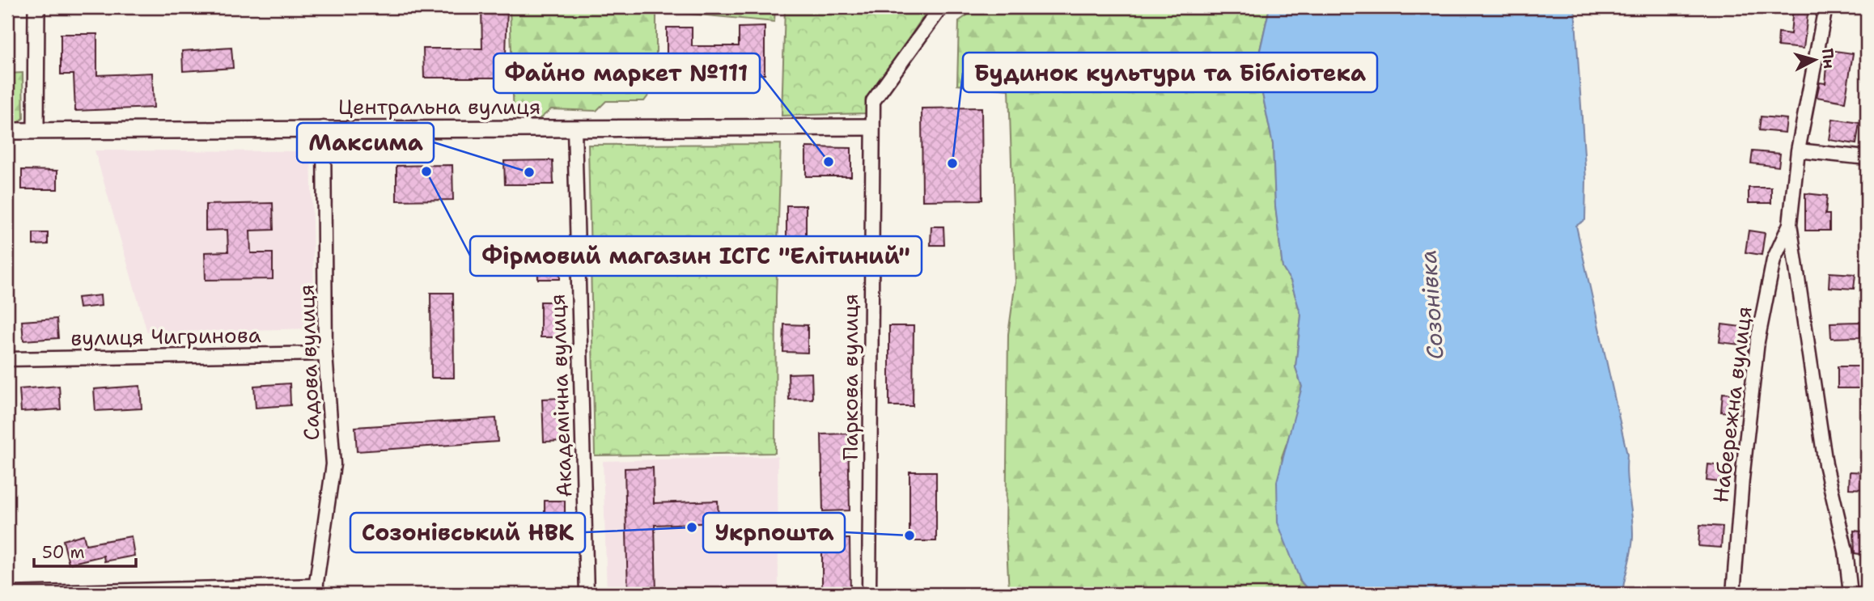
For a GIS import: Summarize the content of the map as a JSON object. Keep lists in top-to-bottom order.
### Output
{
  "streets": {
    "street": [
      "Центральна вулиця",
      "вулиця Чигринова",
      "Садова вулиця",
      "Паркова вулиця",
      "Академічна вулиця",
      "Набережна вулиця"
    ]
  },
  "crossings": [
    ["Центральна вулиця", "Садова вулиця"],
    ["Центральна вулиця", "Паркова вулиця"],
    ["Центральна вулиця", "Академічна вулиця"],
    ["вулиця Чигринова", "Садова вулиця"]
  ],
  "water": ["Созонівка"],
  "places": [
    "Файно маркет №111",
    "Будинок культури та Бібліотека",
    "Фірмовий магазин ІСГС \"Елітиний\"",
    "Максима",
    "Созонівський НВК",
    "Укрпошта"
  ],
  "scale_bar": "50 m",
  "north": "right"
}
